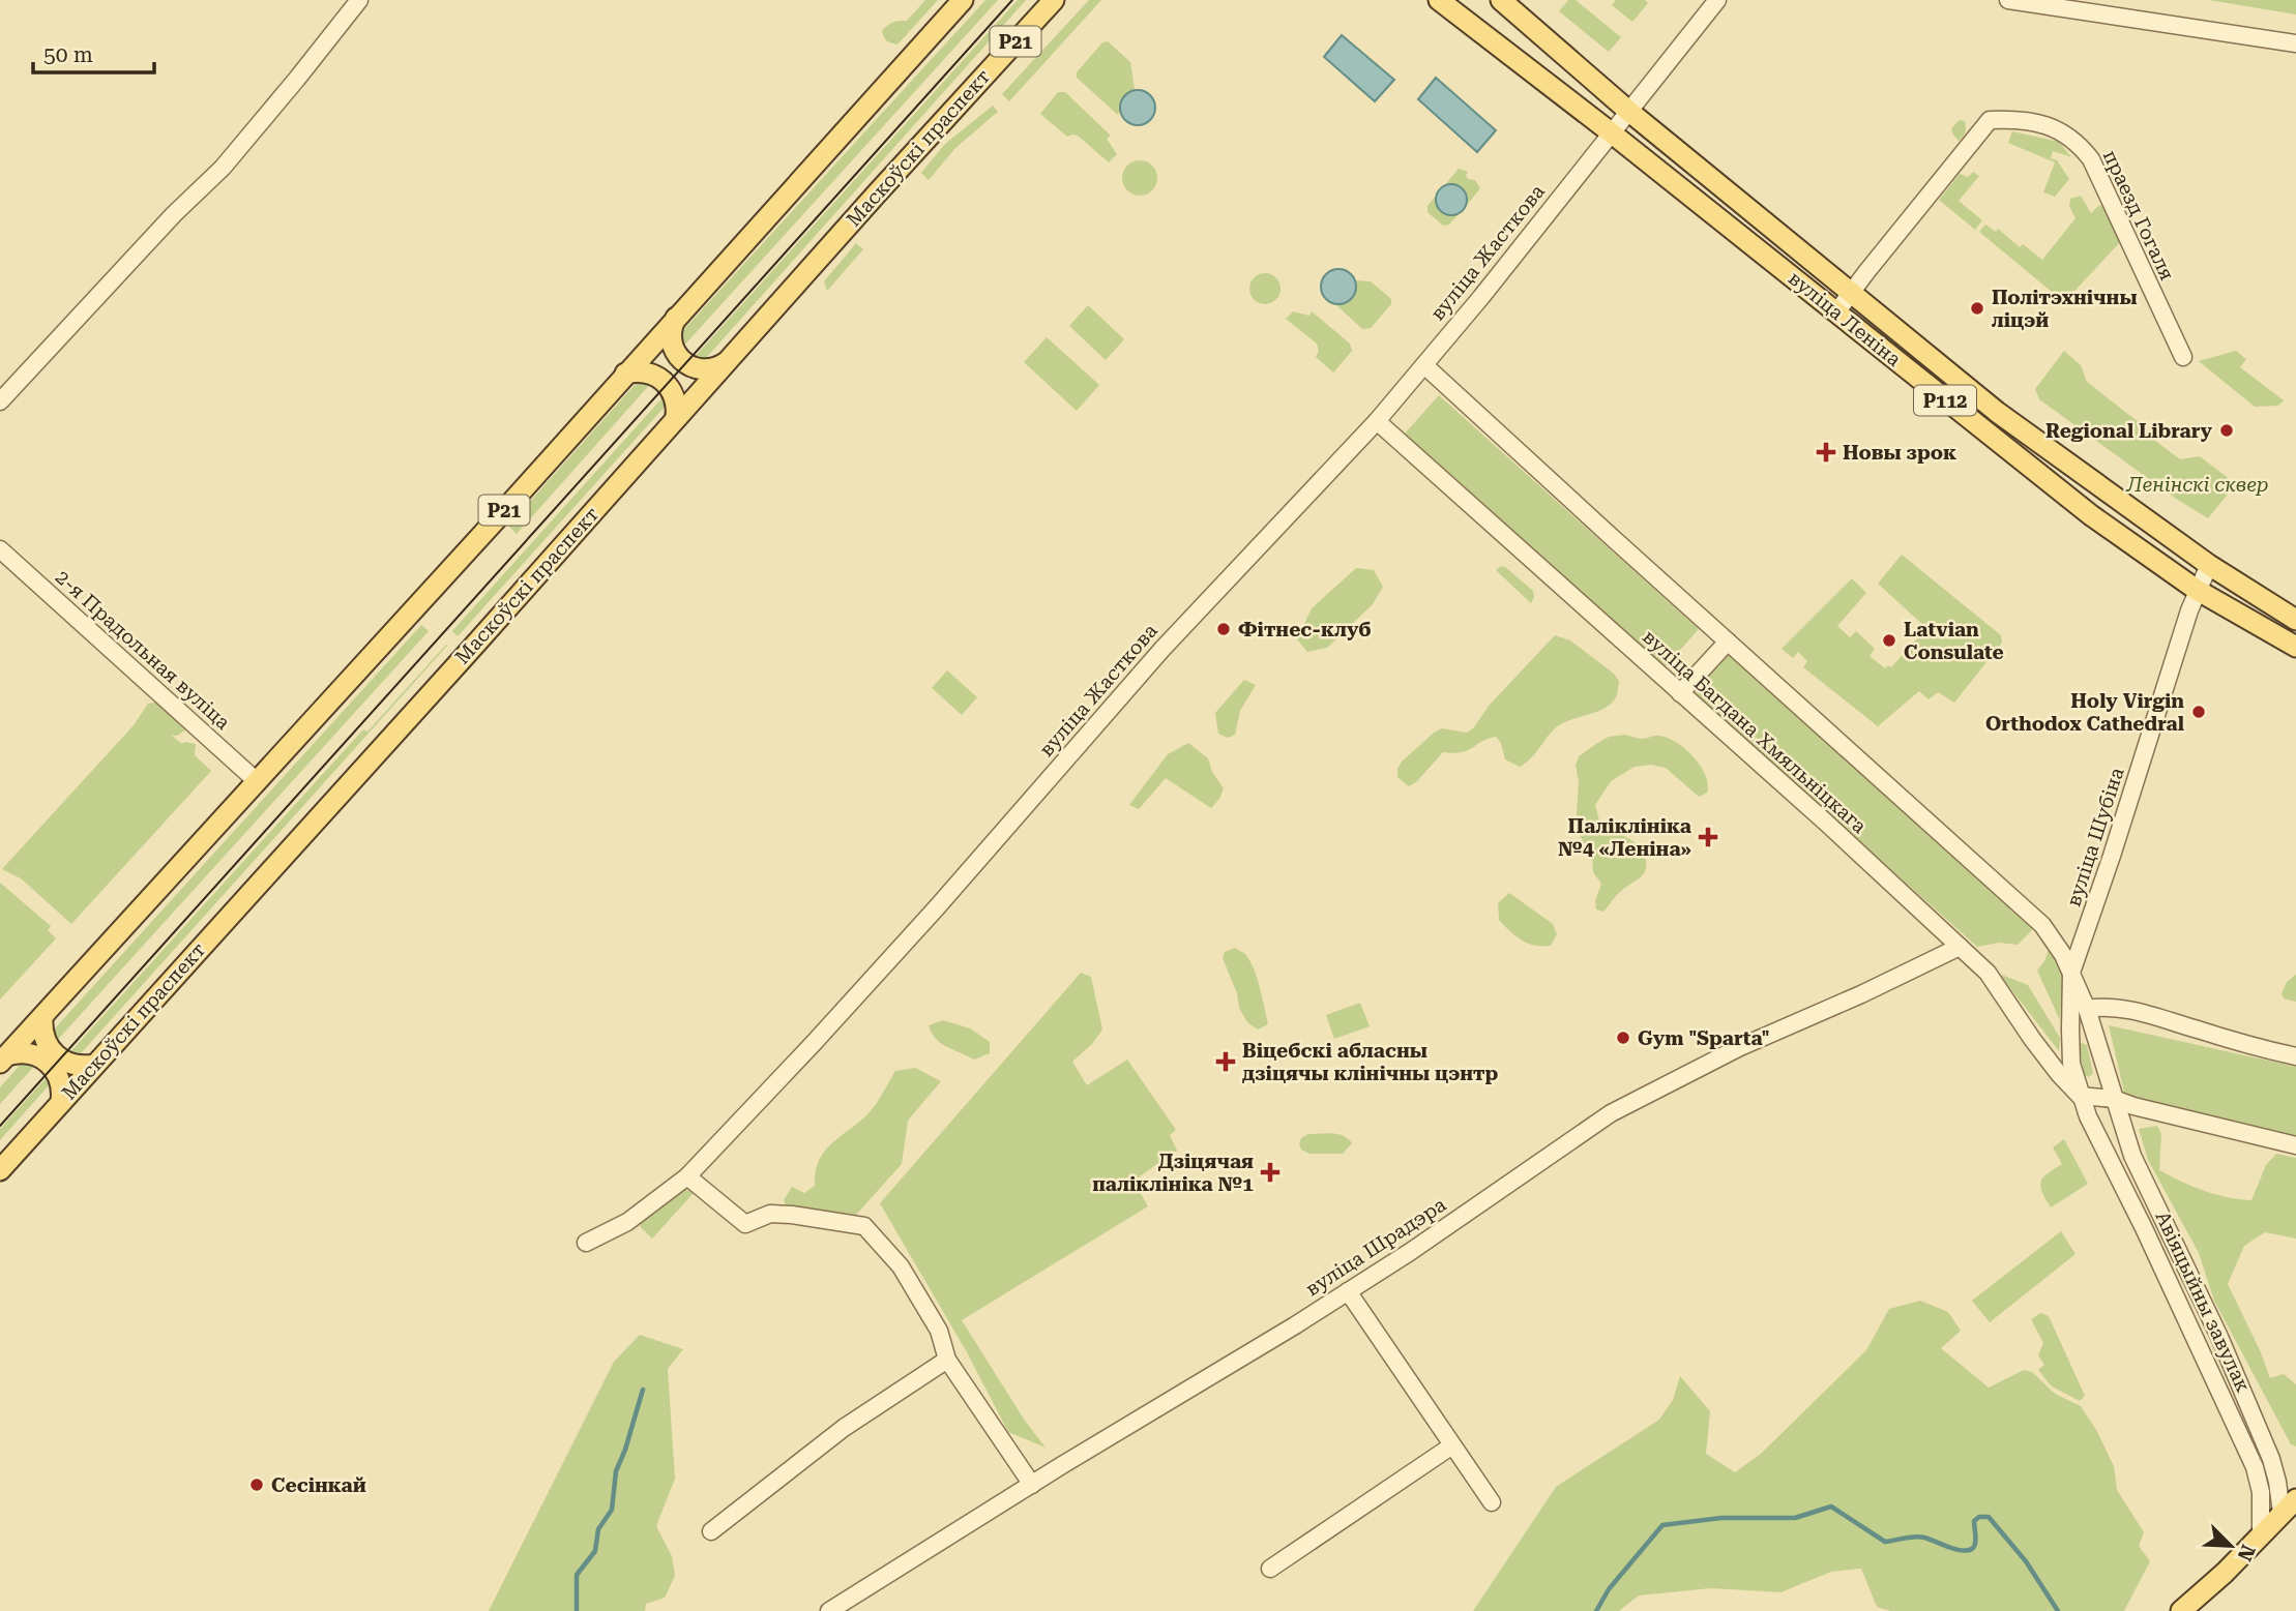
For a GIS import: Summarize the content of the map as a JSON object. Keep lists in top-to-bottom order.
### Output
{
  "streets": {
    "main road": [
      "Р21",
      "Маскоўскі праспект",
      "вуліца Леніна",
      "Р112"
    ],
    "street": [
      "праезд Гогаля",
      "вуліца Жасткова",
      "2-я Прадольная вуліца",
      "вуліца Багдана Хмяльніцкага",
      "вуліца Шубіна",
      "вуліца Шрадэра",
      "Авіяцыйны завулак"
    ]
  },
  "crossings": [
    ["Р21", "2-я Прадольная вуліца"],
    ["праезд Гогаля", "вуліца Леніна"],
    ["вуліца Жасткова", "вуліца Леніна"],
    ["вуліца Жасткова", "вуліца Багдана Хмяльніцкага"],
    ["вуліца Леніна", "вуліца Шубіна"],
    ["вуліца Багдана Хмяльніцкага", "вуліца Шрадэра"],
    ["вуліца Багдана Хмяльніцкага", "Авіяцыйны завулак"]
  ],
  "parks": ["Ленінскі сквер"],
  "places": {
    "other": [
      "Політэхнічны ліцэй",
      "Regional Library",
      "Фітнес-клуб",
      "Latvian Consulate",
      "Holy Virgin Orthodox Cathedral",
      "Gym \"Sparta\"",
      "Сесінкай"
    ],
    "health": [
      "Новы зрок",
      "Паліклініка №4 «Леніна»",
      "Віцебскі абласны дзіцячы клінічны цэнтр",
      "Дзіцячая паліклініка №1"
    ]
  },
  "scale_bar": "50 m",
  "north": "bottom right"
}
